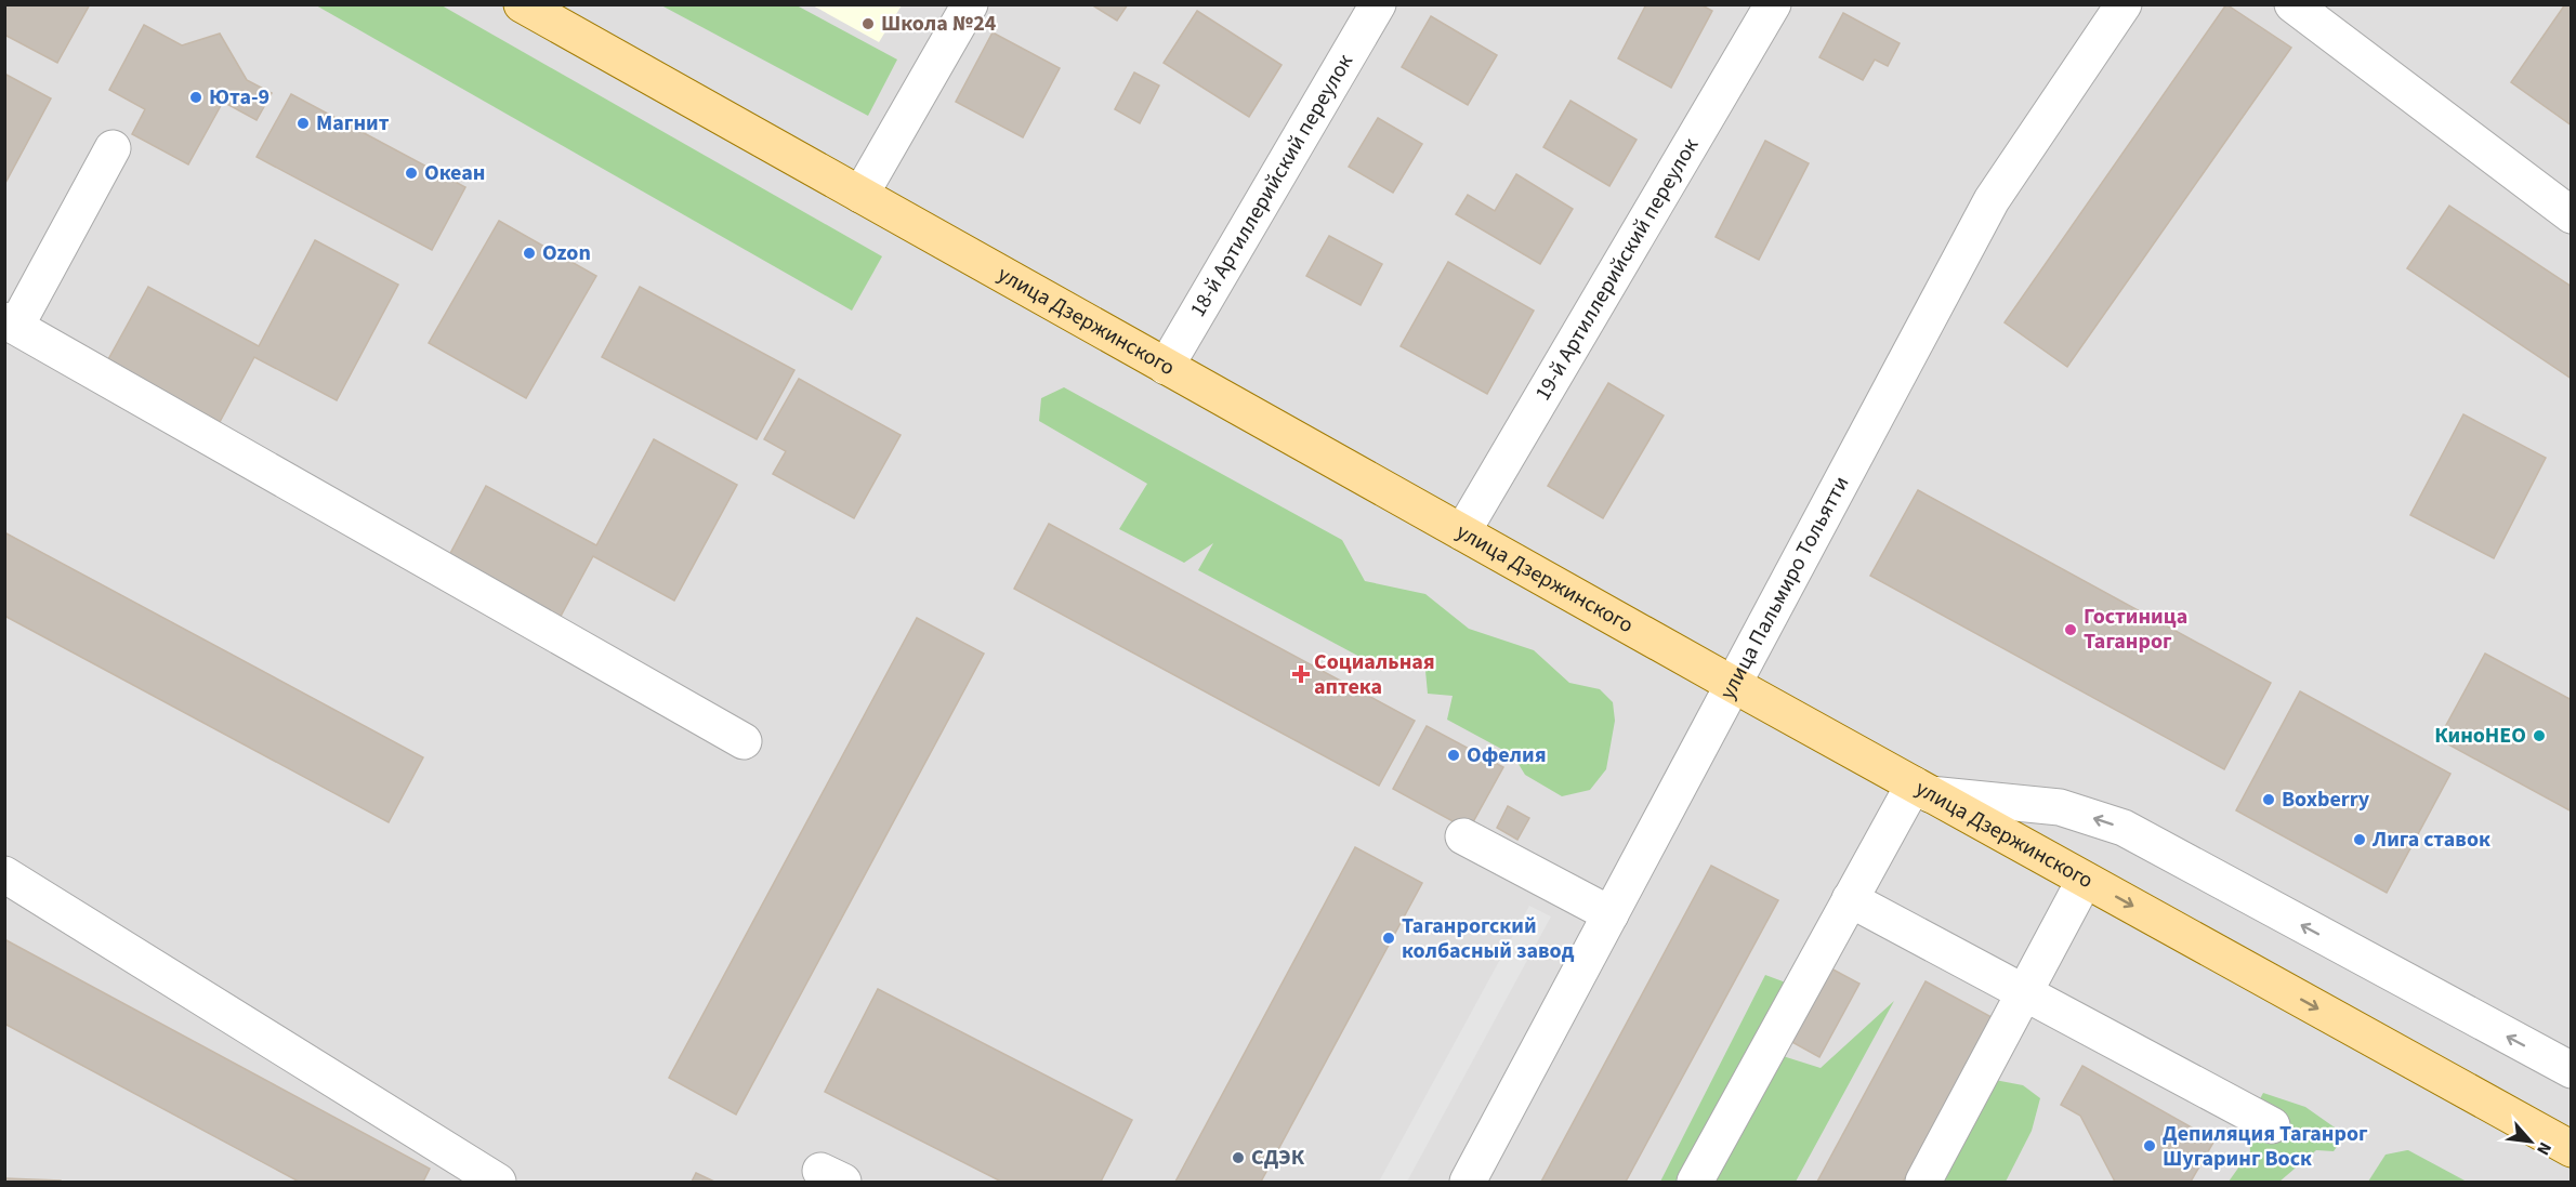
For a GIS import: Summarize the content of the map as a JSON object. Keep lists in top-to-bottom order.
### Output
{
  "streets": {
    "main road": ["улица Дзержинского"],
    "street": ["18-й Артиллерийский переулок", "19-й Артиллерийский переулок", "улица Пальмиро Тольятти"]
  },
  "crossings": [
    ["18-й Артиллерийский переулок", "улица Дзержинского"],
    ["19-й Артиллерийский переулок", "улица Дзержинского"],
    ["улица Дзержинского", "улица Пальмиро Тольятти"]
  ],
  "places": {
    "other": [
      "Школа №24",
      "Юта-9",
      "Магнит",
      "Океан",
      "Ozon",
      "Гостиница Таганрог",
      "КиноНЕО",
      "Офелия",
      "Boxberry",
      "Лига ставок",
      "Таганрогский колбасный завод",
      "Депиляция Таганрог Шугаринг Воск",
      "СДЭК"
    ],
    "health": ["Социальная аптека"]
  },
  "north": "bottom right"
}
